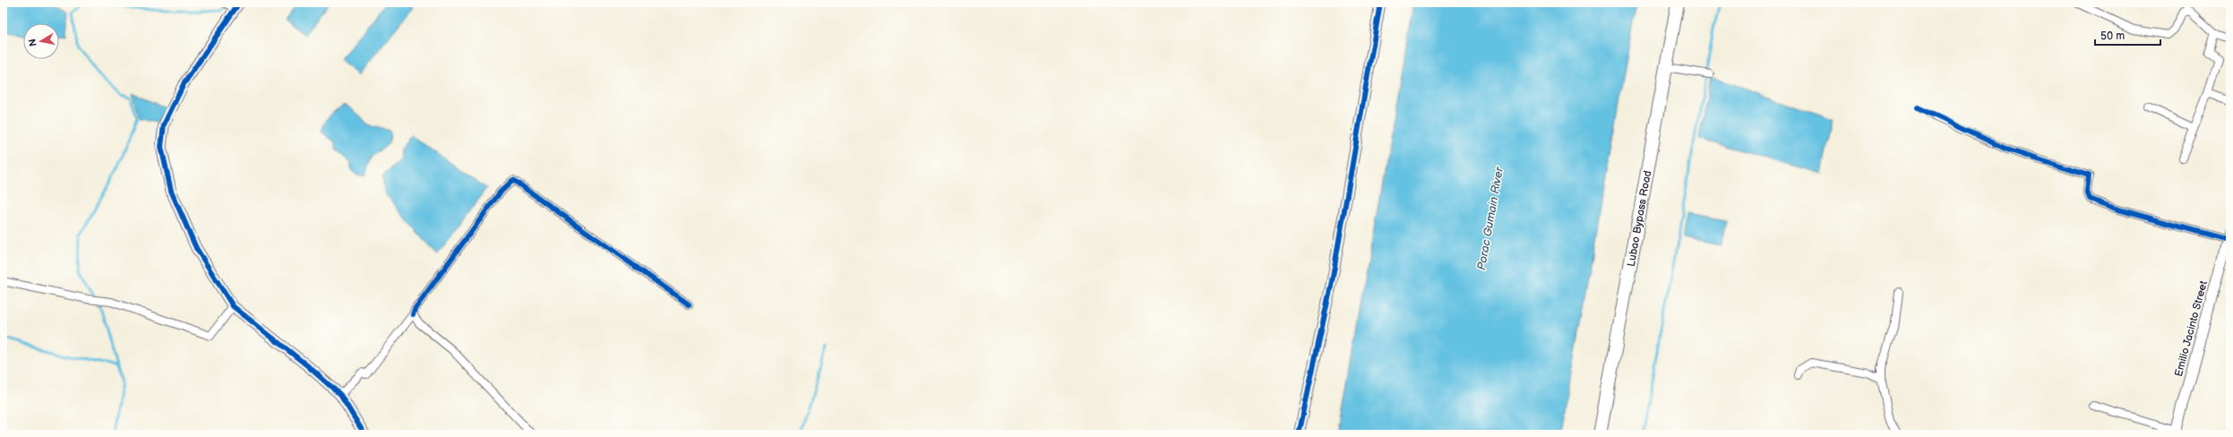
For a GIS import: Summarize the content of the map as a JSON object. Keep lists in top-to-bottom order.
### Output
{
  "streets": {
    "highway": ["Lubao Bypass Road"],
    "street": ["Emilio Jacinto Street"]
  },
  "water": ["Porac Gumain River"],
  "scale_bar": "50 m",
  "north": "left"
}
